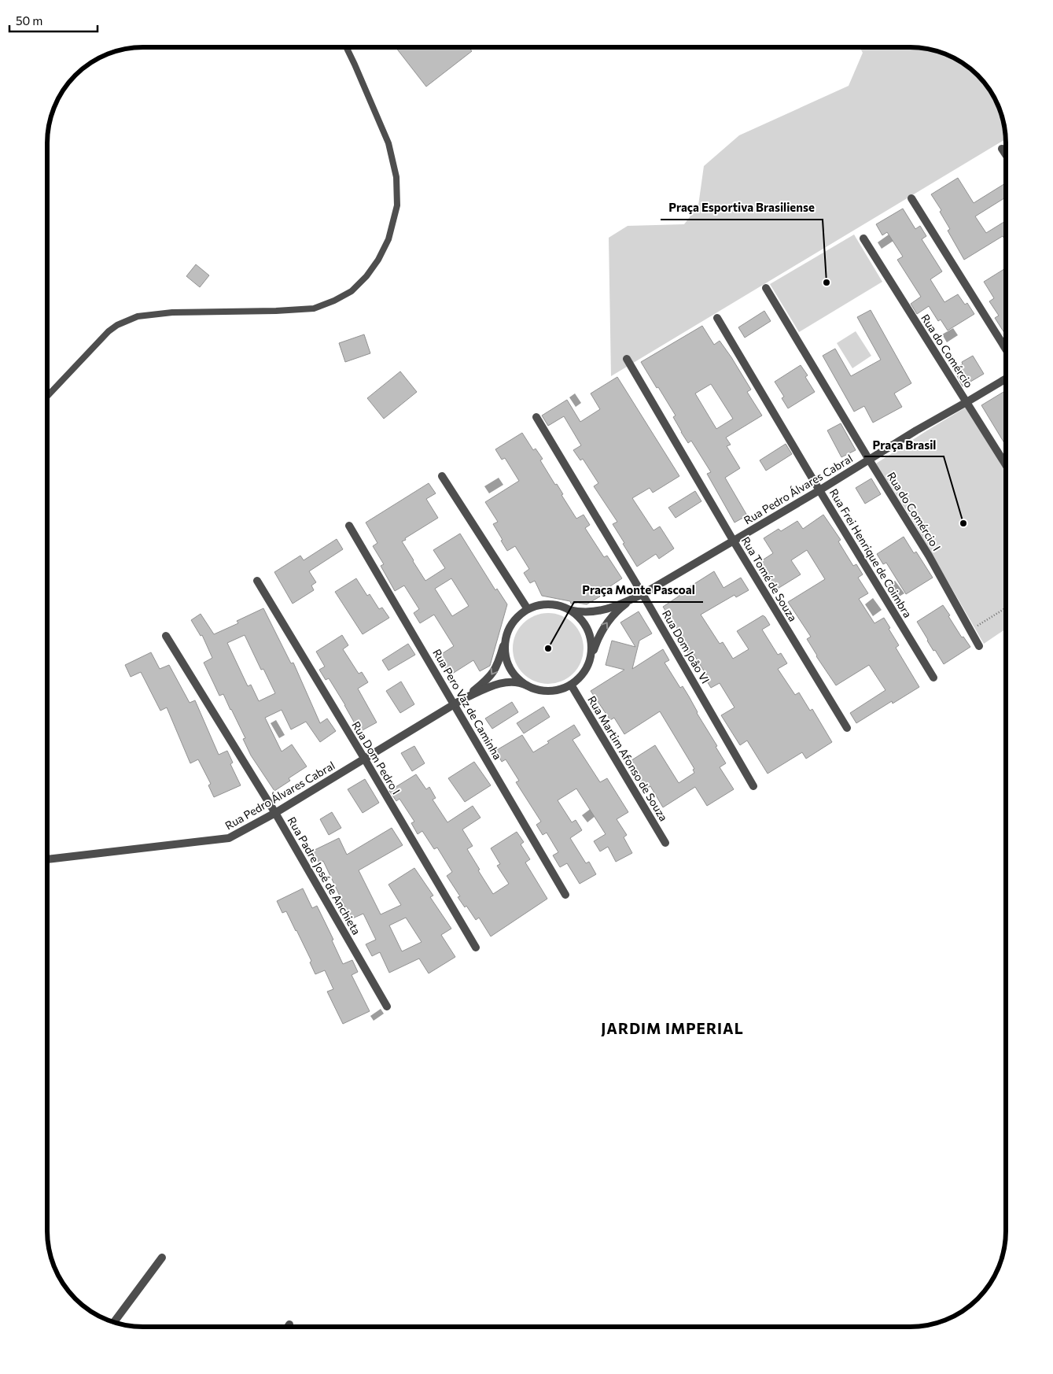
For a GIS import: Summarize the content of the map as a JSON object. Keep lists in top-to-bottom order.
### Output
{
  "streets": {
    "street": [
      "Rua do Comércio",
      "Rua Pedro Álvares Cabral",
      "Rua do Comércio I",
      "Rua Frei Henrique de Coimbra",
      "Rua Tomé de Souza",
      "Rua Dom Joåo VI",
      "Rua Pero Vaz de Caminha",
      "Rua Dom Pedro I",
      "Rua Martim Afonso de Souza",
      "Rua Padre José de Anchieta"
    ]
  },
  "crossings": [
    ["Rua do Comércio", "Rua Pedro Álvares Cabral"],
    ["Rua Pedro Álvares Cabral", "Rua do Comércio I"],
    ["Rua Pedro Álvares Cabral", "Rua Frei Henrique de Coimbra"],
    ["Rua Pedro Álvares Cabral", "Rua Tomé de Souza"],
    ["Rua Pedro Álvares Cabral", "Rua Dom Joåo VI"],
    ["Rua Pedro Álvares Cabral", "Rua Pero Vaz de Caminha"],
    ["Rua Pedro Álvares Cabral", "Rua Dom Pedro I"],
    ["Rua Pedro Álvares Cabral", "Rua Martim Afonso de Souza"],
    ["Rua Pedro Álvares Cabral", "Rua Padre José de Anchieta"]
  ],
  "districts": ["JARDIM IMPERIAL"],
  "places": ["Praça Esportiva Brasiliense", "Praça Brasil", "Praça Monte Pascoal"],
  "scale_bar": "50 m"
}
